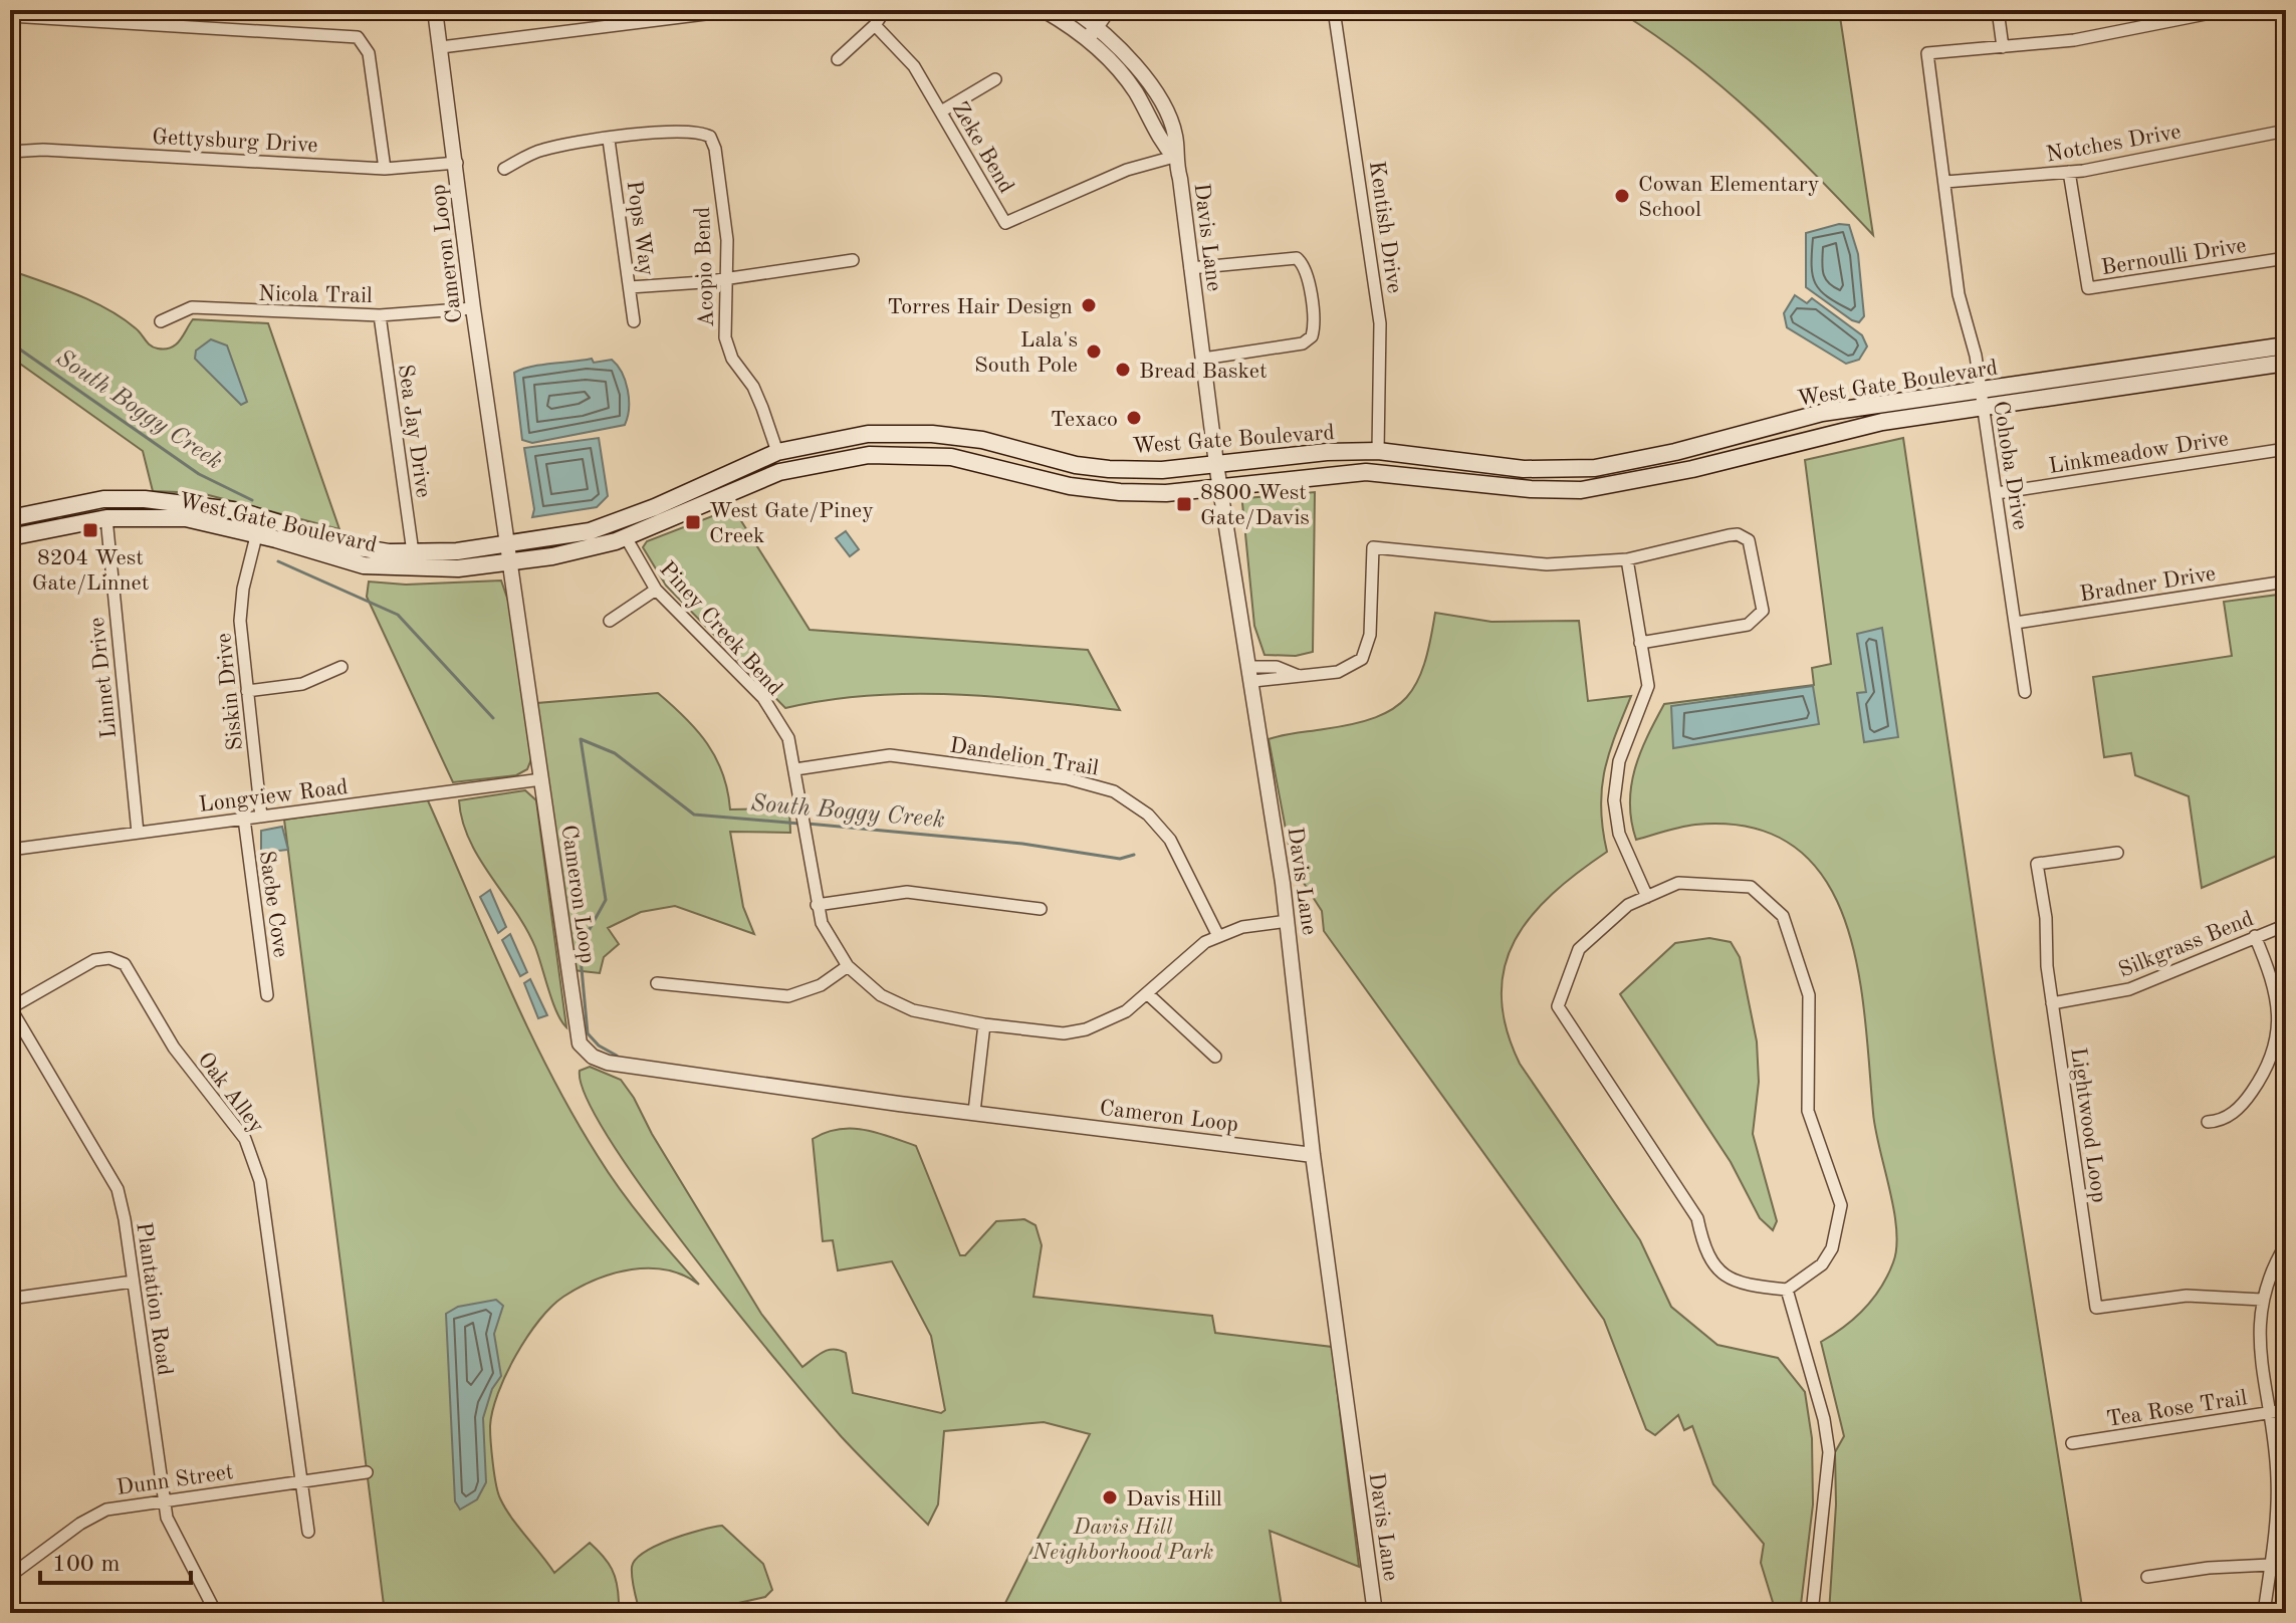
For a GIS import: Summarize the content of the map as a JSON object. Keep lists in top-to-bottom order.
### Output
{
  "streets": {
    "main road": ["West Gate Boulevard"],
    "street": [
      "Gettysburg Drive",
      "Notches Drive",
      "Zeke Bend",
      "Kentish Drive",
      "Pops Way",
      "Davis Lane",
      "Cameron Loop",
      "Bernoulli Drive",
      "Acopio Bend",
      "Nicola Trail",
      "Sea Jay Drive",
      "Linkmeadow Drive",
      "Cohoba Drive",
      "Bradner Drive",
      "Piney Creek Bend",
      "Linnet Drive",
      "Siskin Drive",
      "Dandelion Trail",
      "Longview Road",
      "Sacbe Cove",
      "Silkgrass Bend",
      "Oak Alley",
      "Lightwood Loop",
      "Plantation Road",
      "Tea Rose Trail",
      "Dunn Street"
    ]
  },
  "crossings": [
    ["Gettysburg Drive", "Cameron Loop"],
    ["Notches Drive", "Bernoulli Drive"],
    ["Notches Drive", "Cohoba Drive"],
    ["Zeke Bend", "Davis Lane"],
    ["Kentish Drive", "West Gate Boulevard"],
    ["Pops Way", "Acopio Bend"],
    ["Davis Lane", "Cameron Loop"],
    ["Davis Lane", "West Gate Boulevard"],
    ["Davis Lane", "Piney Creek Bend"],
    ["Cameron Loop", "Nicola Trail"],
    ["Cameron Loop", "West Gate Boulevard"],
    ["Cameron Loop", "Longview Road"],
    ["Acopio Bend", "West Gate Boulevard"],
    ["Nicola Trail", "Sea Jay Drive"],
    ["West Gate Boulevard", "Sea Jay Drive"],
    ["West Gate Boulevard", "Cohoba Drive"],
    ["West Gate Boulevard", "Piney Creek Bend"],
    ["West Gate Boulevard", "Linnet Drive"],
    ["West Gate Boulevard", "Siskin Drive"],
    ["Linkmeadow Drive", "Cohoba Drive"],
    ["Cohoba Drive", "Bradner Drive"],
    ["Piney Creek Bend", "Dandelion Trail"],
    ["Linnet Drive", "Longview Road"],
    ["Siskin Drive", "Longview Road"],
    ["Longview Road", "Sacbe Cove"],
    ["Silkgrass Bend", "Lightwood Loop"],
    ["Oak Alley", "Plantation Road"],
    ["Oak Alley", "Dunn Street"],
    ["Plantation Road", "Dunn Street"]
  ],
  "water": ["South Boggy Creek"],
  "parks": ["Davis Hill Neighborhood Park"],
  "places": {
    "other": [
      "Cowan Elementary School",
      "Torres Hair Design",
      "Lala's South Pole",
      "Bread Basket",
      "Texaco",
      "Davis Hill"
    ],
    "transit": ["8800 West Gate/Davis", "West Gate/Piney Creek", "8204 West Gate/Linnet"]
  },
  "scale_bar": "100 m"
}
